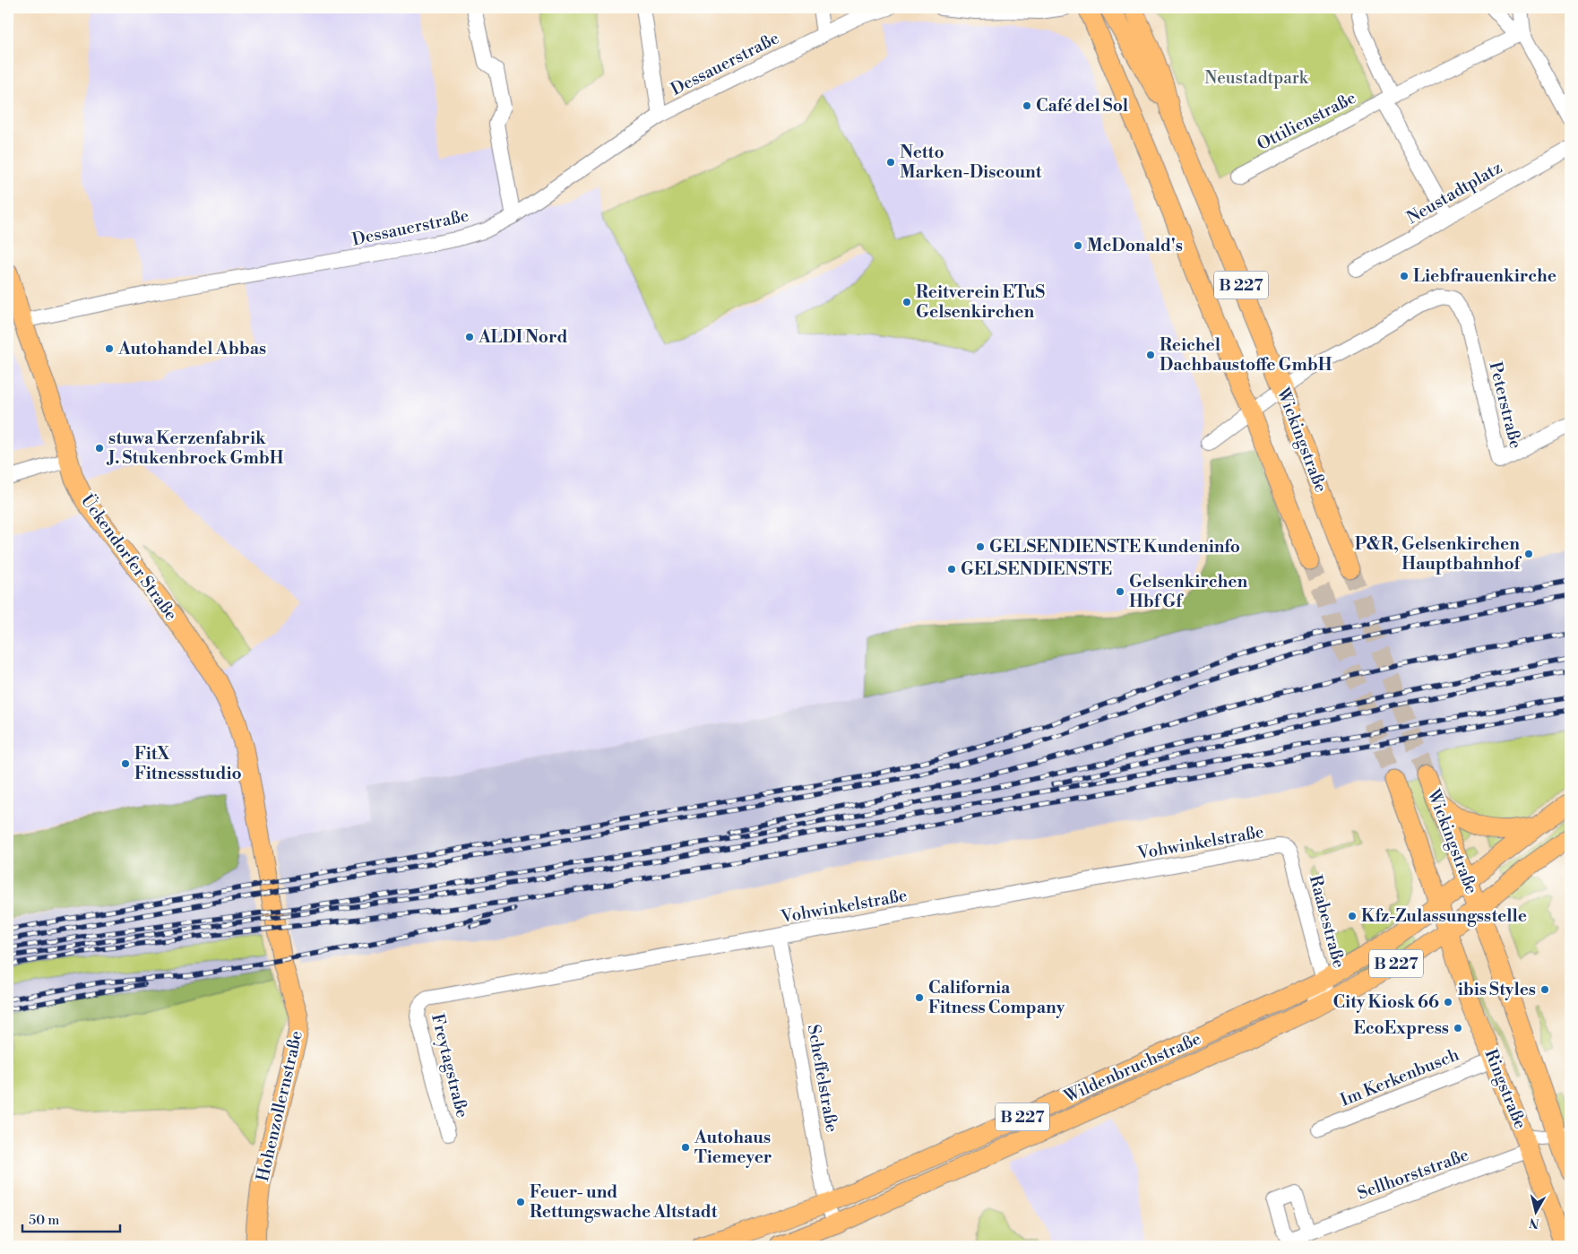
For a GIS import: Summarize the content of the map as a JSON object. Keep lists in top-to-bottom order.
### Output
{
  "streets": {
    "main road": [
      "B 227",
      "Wickingstraße",
      "Ückendorfer Straße",
      "Wildenbruchstraße",
      "Ringstraße",
      "Hohenzollernstraße"
    ],
    "street": [
      "Dessauerstraße",
      "Ottilienstraße",
      "Neustadtplatz",
      "Peterstraße",
      "Vohwinkelstraße",
      "Raabestraße",
      "Freytagstraße",
      "Im Kerkenbusch",
      "Scheffelstraße",
      "Sellhorststraße"
    ]
  },
  "crossings": [
    ["Dessauerstraße", "Ückendorfer Straße"],
    ["Peterstraße", "Wickingstraße"],
    ["Wickingstraße", "Wildenbruchstraße"],
    ["Wickingstraße", "Ringstraße"],
    ["Ückendorfer Straße", "Hohenzollernstraße"],
    ["Vohwinkelstraße", "Raabestraße"],
    ["Vohwinkelstraße", "Freytagstraße"],
    ["Vohwinkelstraße", "Scheffelstraße"],
    ["Raabestraße", "Wildenbruchstraße"],
    ["Wildenbruchstraße", "Scheffelstraße"],
    ["Wildenbruchstraße", "Ringstraße"],
    ["Im Kerkenbusch", "Ringstraße"],
    ["Ringstraße", "Sellhorststraße"]
  ],
  "parks": ["Neustadtpark"],
  "places": [
    "Café del Sol",
    "Netto Marken-Discount",
    "McDonald's",
    "Liebfrauenkirche",
    "Reitverein ETuS Gelsenkirchen",
    "ALDI Nord",
    "Autohandel Abbas",
    "Reichel Dachbaustoffe GmbH",
    "stuwa Kerzenfabrik J. Stukenbrock GmbH",
    "GELSENDIENSTE Kundeninfo",
    "P&R, Gelsenkirchen Hauptbahnhof",
    "GELSENDIENSTE",
    "Gelsenkirchen Hbf Gf",
    "FitX Fitnessstudio",
    "Kfz-Zulassungsstelle",
    "ibis Styles",
    "California Fitness Company",
    "City Kiosk 66",
    "EcoExpress",
    "Autohaus Tiemeyer",
    "Feuer- und Rettungswache Altstadt"
  ],
  "scale_bar": "50 m",
  "north": "bottom"
}
